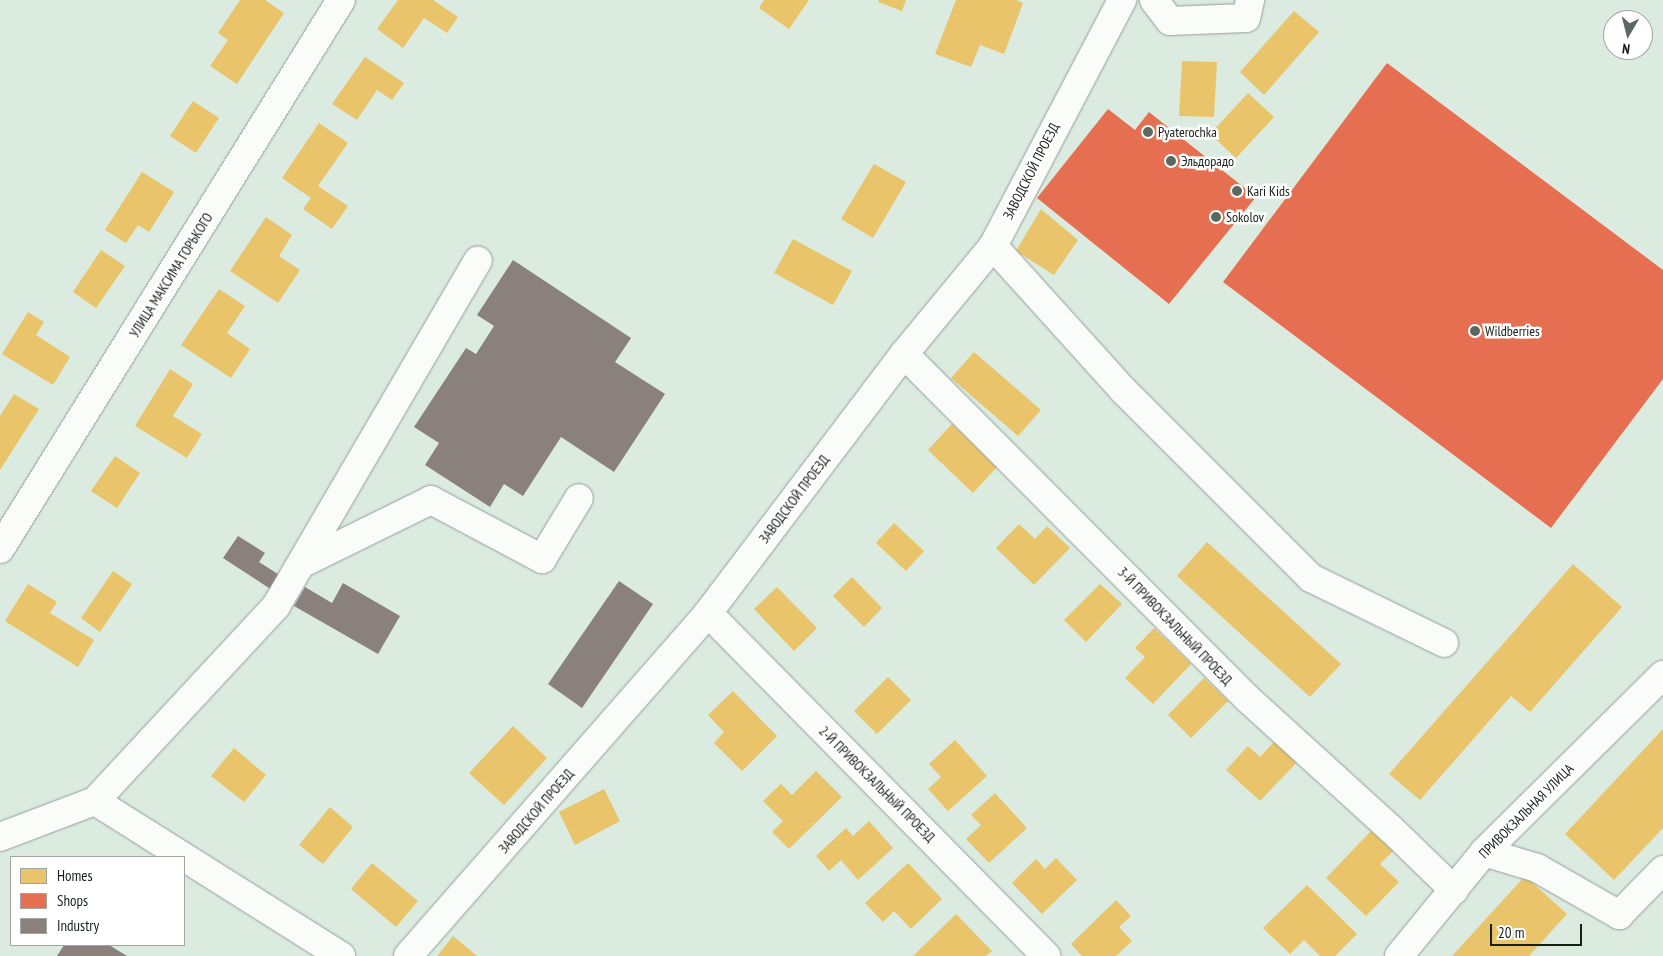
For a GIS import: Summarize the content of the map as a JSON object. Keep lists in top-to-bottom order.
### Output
{
  "streets": {
    "street": [
      "ЗАВОДСКОЙ ПРОЕЗД",
      "УЛИЦА МАКСИМА ГОРЬКОГО",
      "3-Й ПРИВОКЗАЛЬНЫЙ ПРОЕЗД",
      "2-Й ПРИВОКЗАЛЬНЫЙ ПРОЕЗД",
      "ПРИВОКЗАЛЬНАЯ УЛИЦА"
    ]
  },
  "crossings": [
    ["ЗАВОДСКОЙ ПРОЕЗД", "3-Й ПРИВОКЗАЛЬНЫЙ ПРОЕЗД"],
    ["ЗАВОДСКОЙ ПРОЕЗД", "2-Й ПРИВОКЗАЛЬНЫЙ ПРОЕЗД"],
    ["3-Й ПРИВОКЗАЛЬНЫЙ ПРОЕЗД", "ПРИВОКЗАЛЬНАЯ УЛИЦА"]
  ],
  "places": [
    "Pyaterochka",
    "Эльдорадо",
    "Kari Kids",
    "Sokolov",
    "Wildberries"
  ],
  "legend": ["Homes", "Shops", "Industry"],
  "scale_bar": "20 m",
  "north": "bottom"
}
